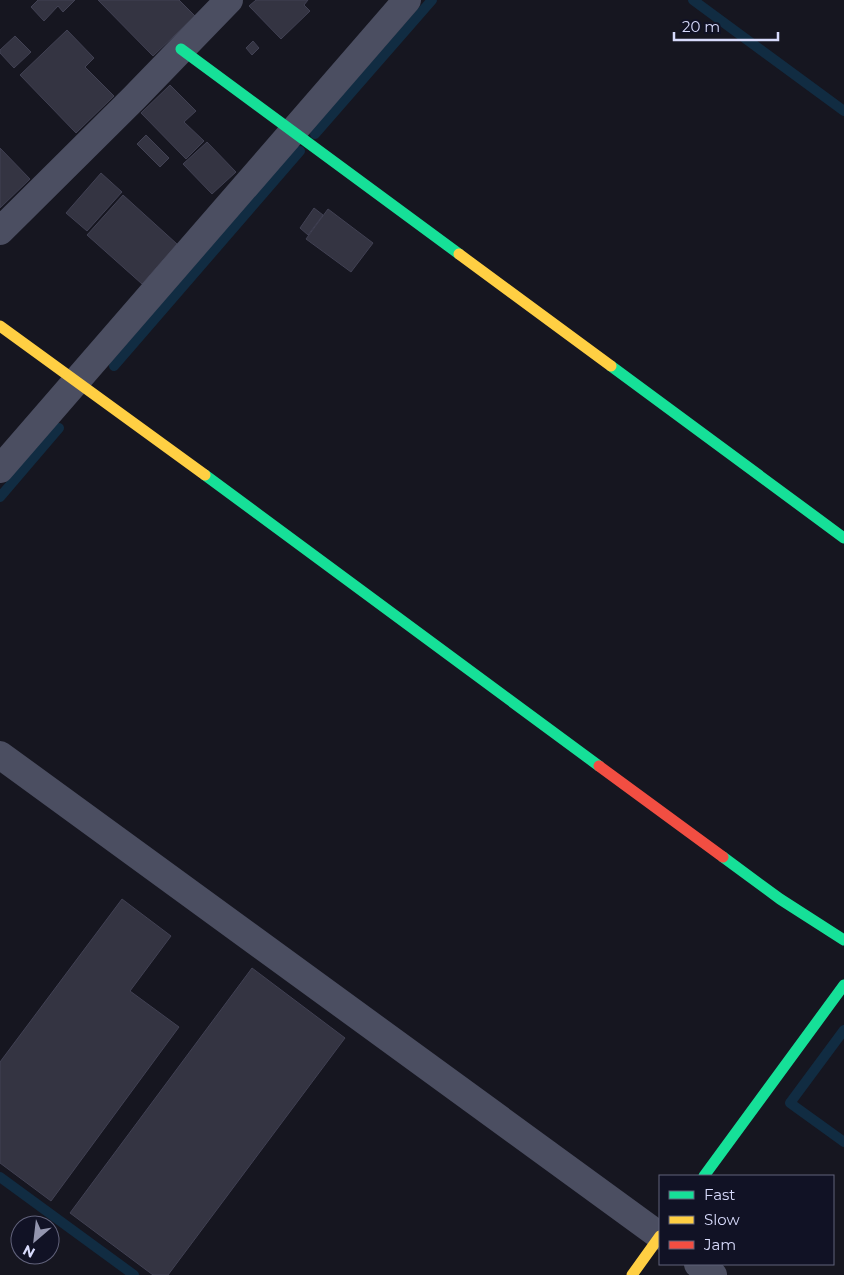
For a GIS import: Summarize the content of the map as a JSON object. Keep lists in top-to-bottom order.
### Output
{
  "legend": ["Fast", "Slow", "Jam"],
  "scale_bar": "20 m",
  "north": "bottom left"
}
